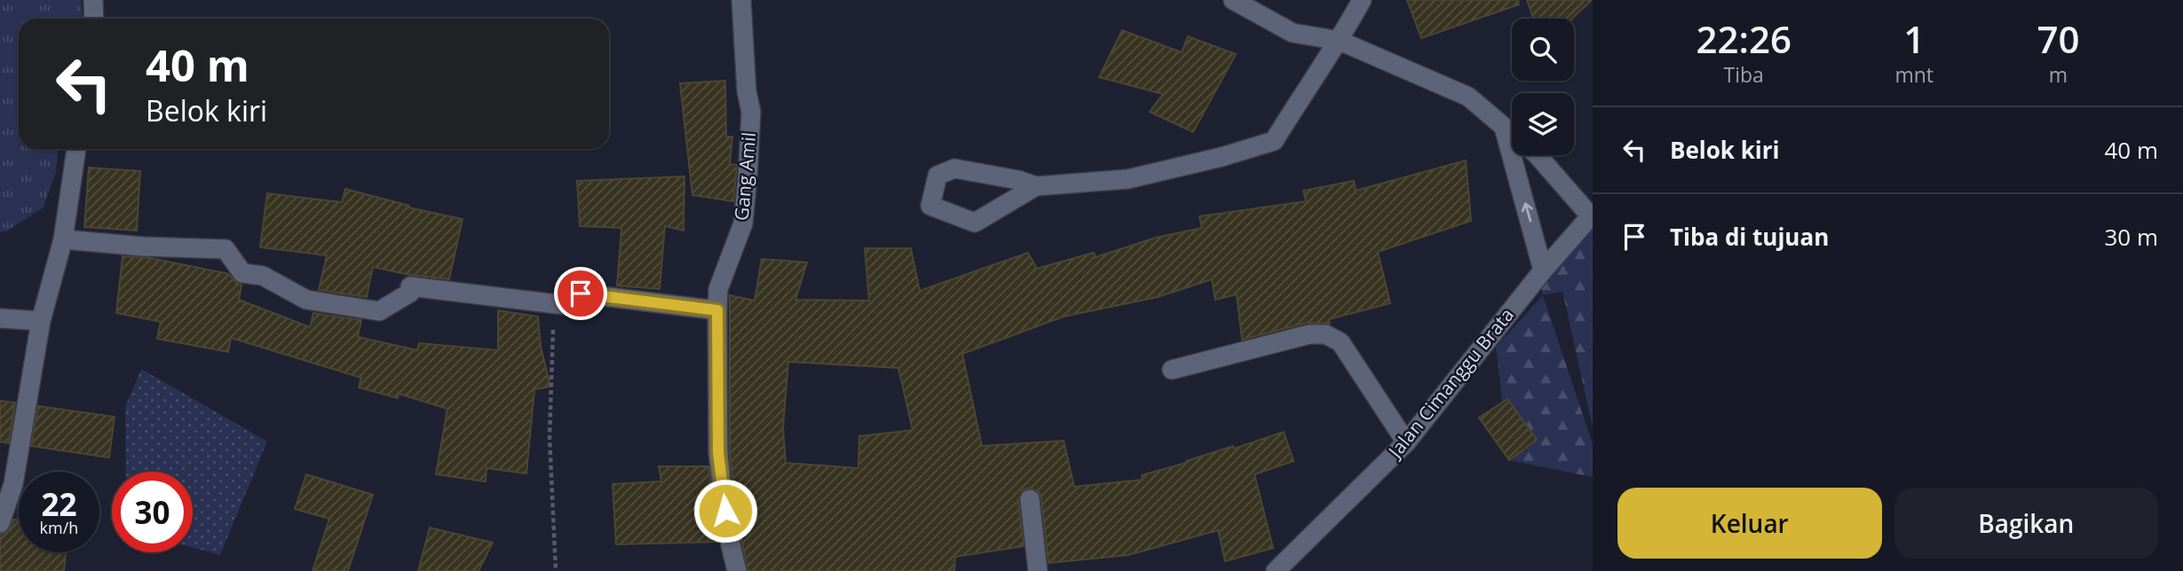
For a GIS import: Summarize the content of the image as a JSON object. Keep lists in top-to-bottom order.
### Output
{
  "streets": {
    "street": ["Gang Amil", "Jalan Cimanggu Brata"]
  },
  "page": {
    "eta": [
      "22:26",
      "Tiba",
      "1",
      "mnt",
      "70",
      "m"
    ],
    "turn": ["40 m", "Belok kiri"],
    "list": [
      {
        "name": "Belok kiri",
        "value": "40 m"
      },
      {
        "name": "Tiba di tujuan",
        "value": "30 m"
      }
    ],
    "speed": "22 km/h",
    "limit": "30",
    "buttons": ["Keluar", "Bagikan"]
  }
}
